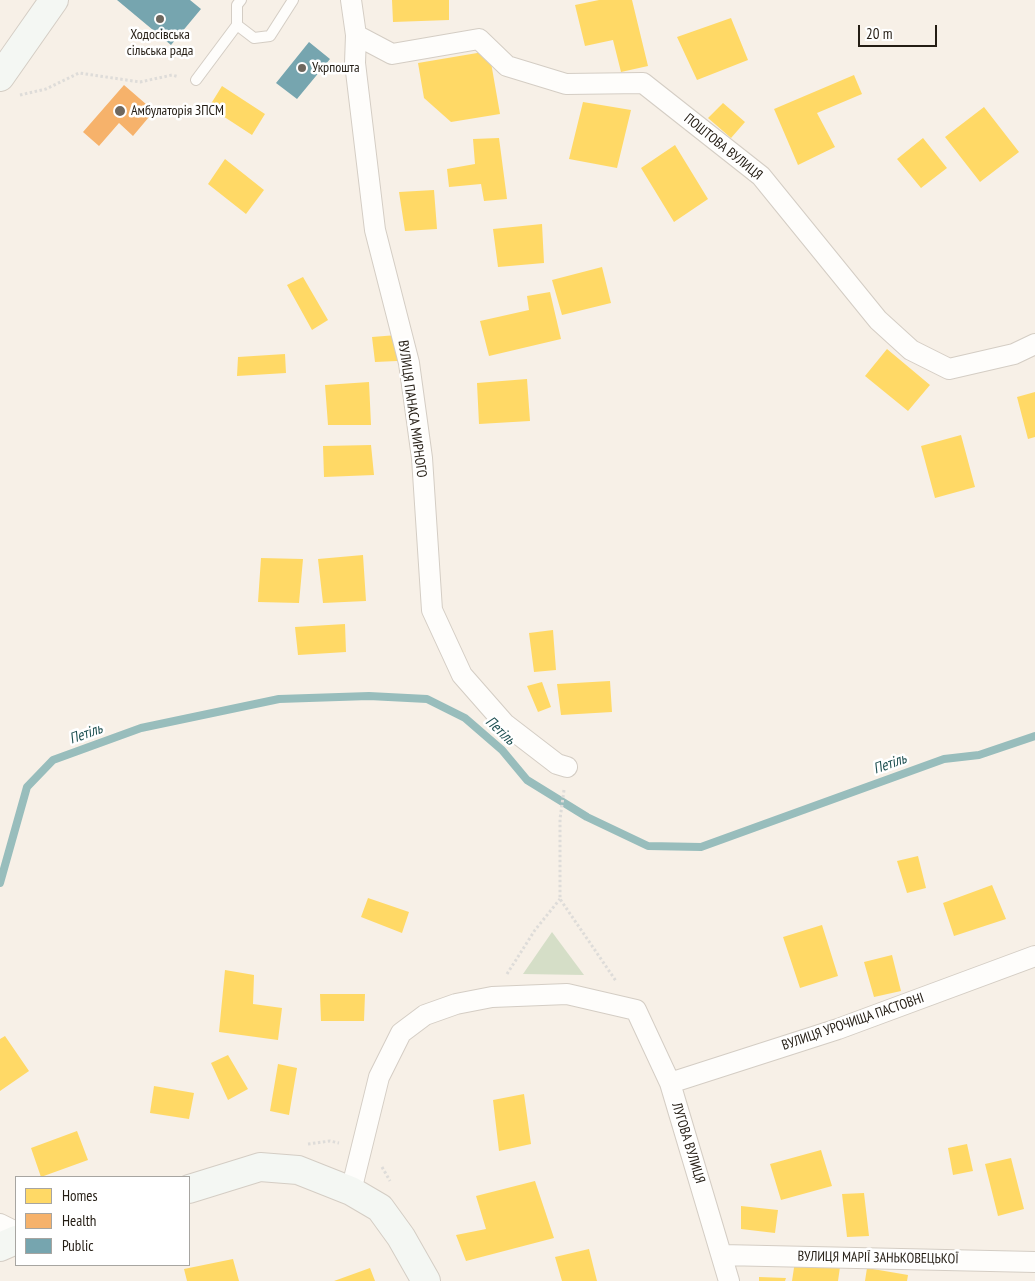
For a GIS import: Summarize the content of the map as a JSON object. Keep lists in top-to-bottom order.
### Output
{
  "streets": {
    "street": [
      "ПОШТОВА ВУЛИЦЯ",
      "ВУЛИЦЯ ПАНАСА МИРНОГО",
      "ВУЛИЦЯ УРОЧИЩА ПАСТОВНІ",
      "ЛУГОВА ВУЛИЦЯ",
      "ВУЛИЦЯ МАРІЇ ЗАНЬКОВЕЦЬКОЇ"
    ]
  },
  "crossings": [
    ["ПОШТОВА ВУЛИЦЯ", "ВУЛИЦЯ ПАНАСА МИРНОГО"],
    ["ВУЛИЦЯ УРОЧИЩА ПАСТОВНІ", "ЛУГОВА ВУЛИЦЯ"],
    ["ЛУГОВА ВУЛИЦЯ", "ВУЛИЦЯ МАРІЇ ЗАНЬКОВЕЦЬКОЇ"]
  ],
  "water": ["Петіль"],
  "places": ["Ходосівська сільська рада", "Укрпошта", "Амбулаторія ЗПСМ"],
  "legend": ["Homes", "Health", "Public"],
  "scale_bar": "20 m"
}
